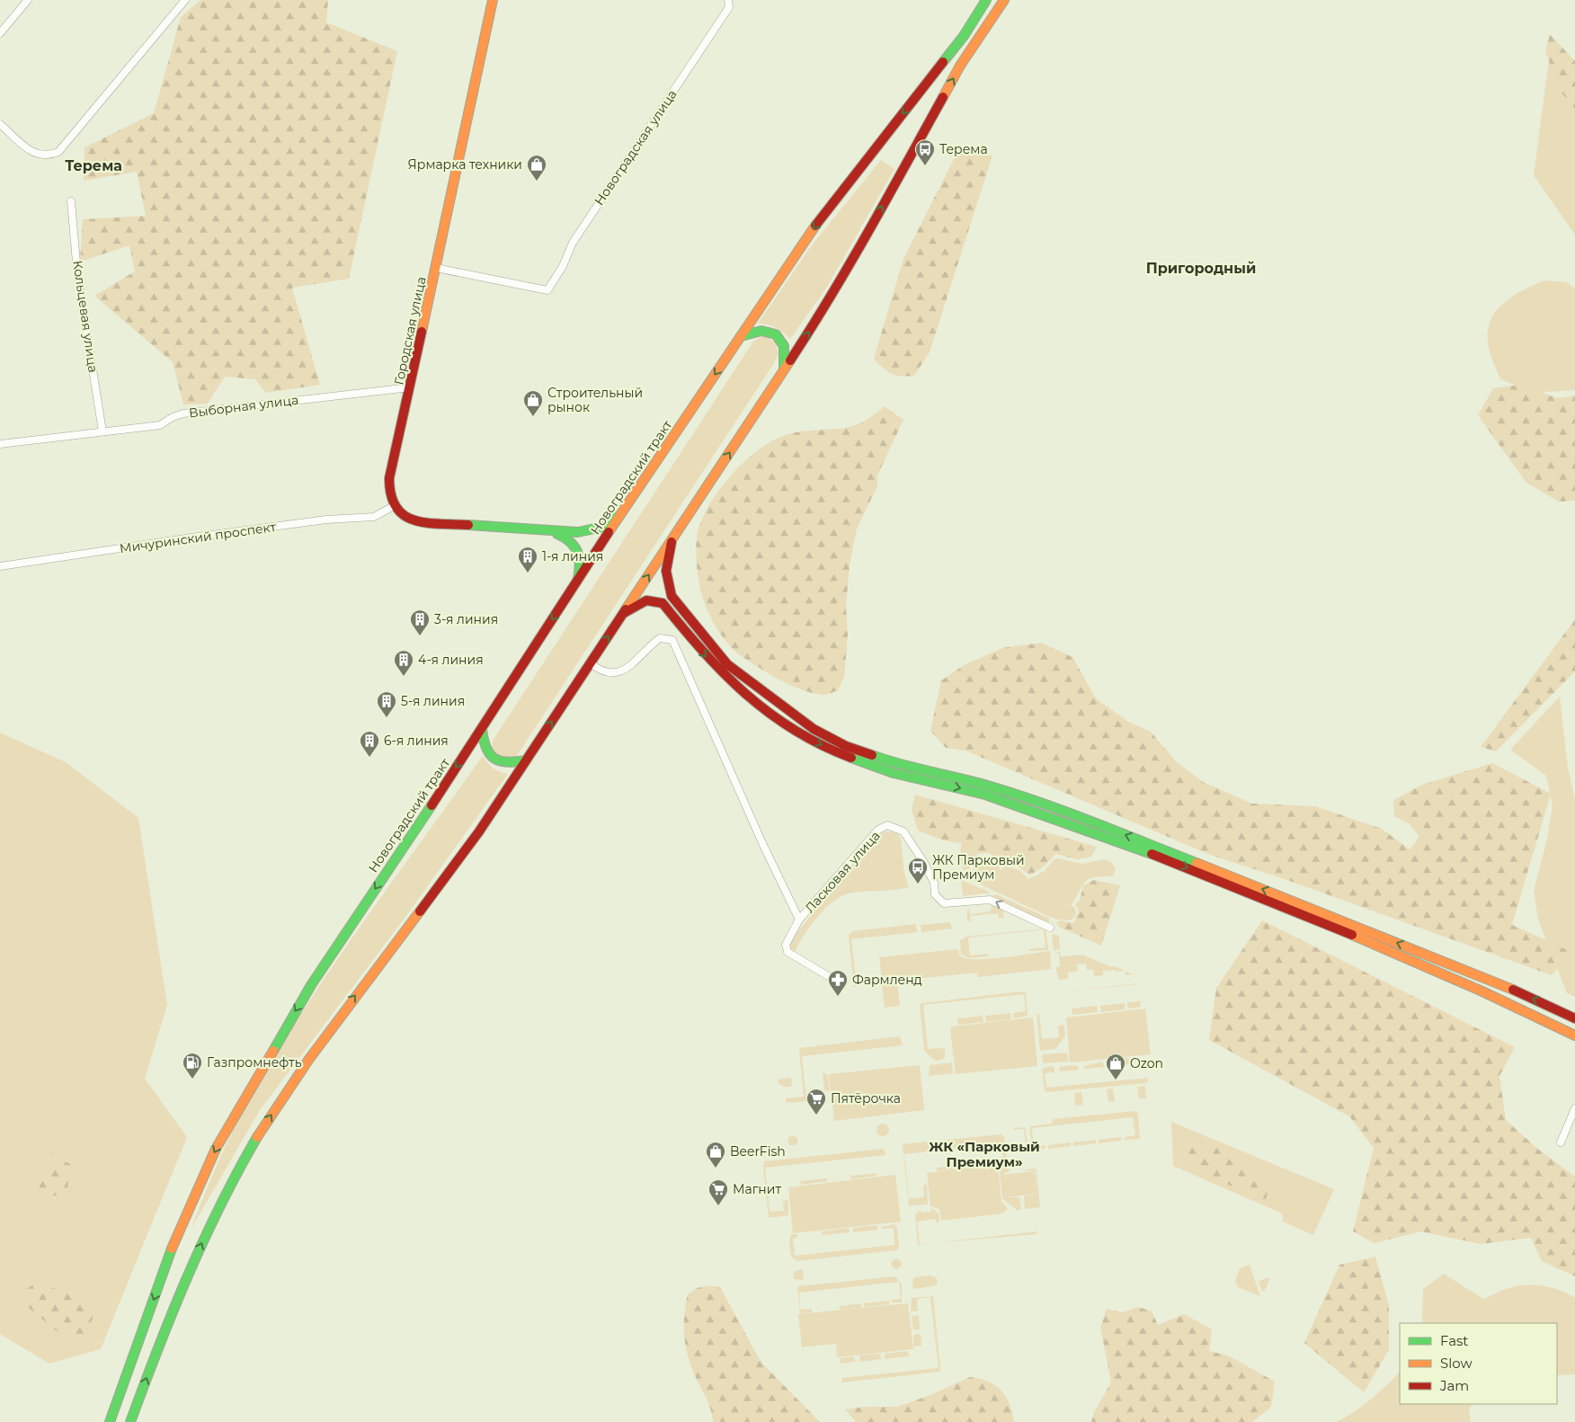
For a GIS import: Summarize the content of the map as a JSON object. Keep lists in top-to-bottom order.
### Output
{
  "streets": {
    "main road": ["Городская улица", "Новоградский тракт"],
    "street": [
      "Новоградская улица",
      "Кольцевая улица",
      "Выборная улица",
      "Мичуринский проспект",
      "Ласковая улица"
    ]
  },
  "crossings": [
    ["Новоградская улица", "Городская улица"],
    ["Кольцевая улица", "Выборная улица"],
    ["Городская улица", "Выборная улица"],
    ["Городская улица", "Мичуринский проспект"]
  ],
  "districts": ["Терема", "Пригородный", "ЖК «Парковый Премиум»"],
  "places": {
    "bus stop": ["Терема", "ЖК Парковый Премиум"],
    "shop": [
      "Ярмарка техники",
      "Строительный рынок",
      "Ozon",
      "BeerFish"
    ],
    "building": [
      "1-я линия",
      "3-я линия",
      "4-я линия",
      "5-я линия",
      "6-я линия"
    ],
    "pharmacy": ["Фармленд"],
    "fuel station": ["Газпромнефть"],
    "supermarket": ["Пятёрочка", "Магнит"]
  },
  "legend": ["Fast", "Slow", "Jam"]
}
